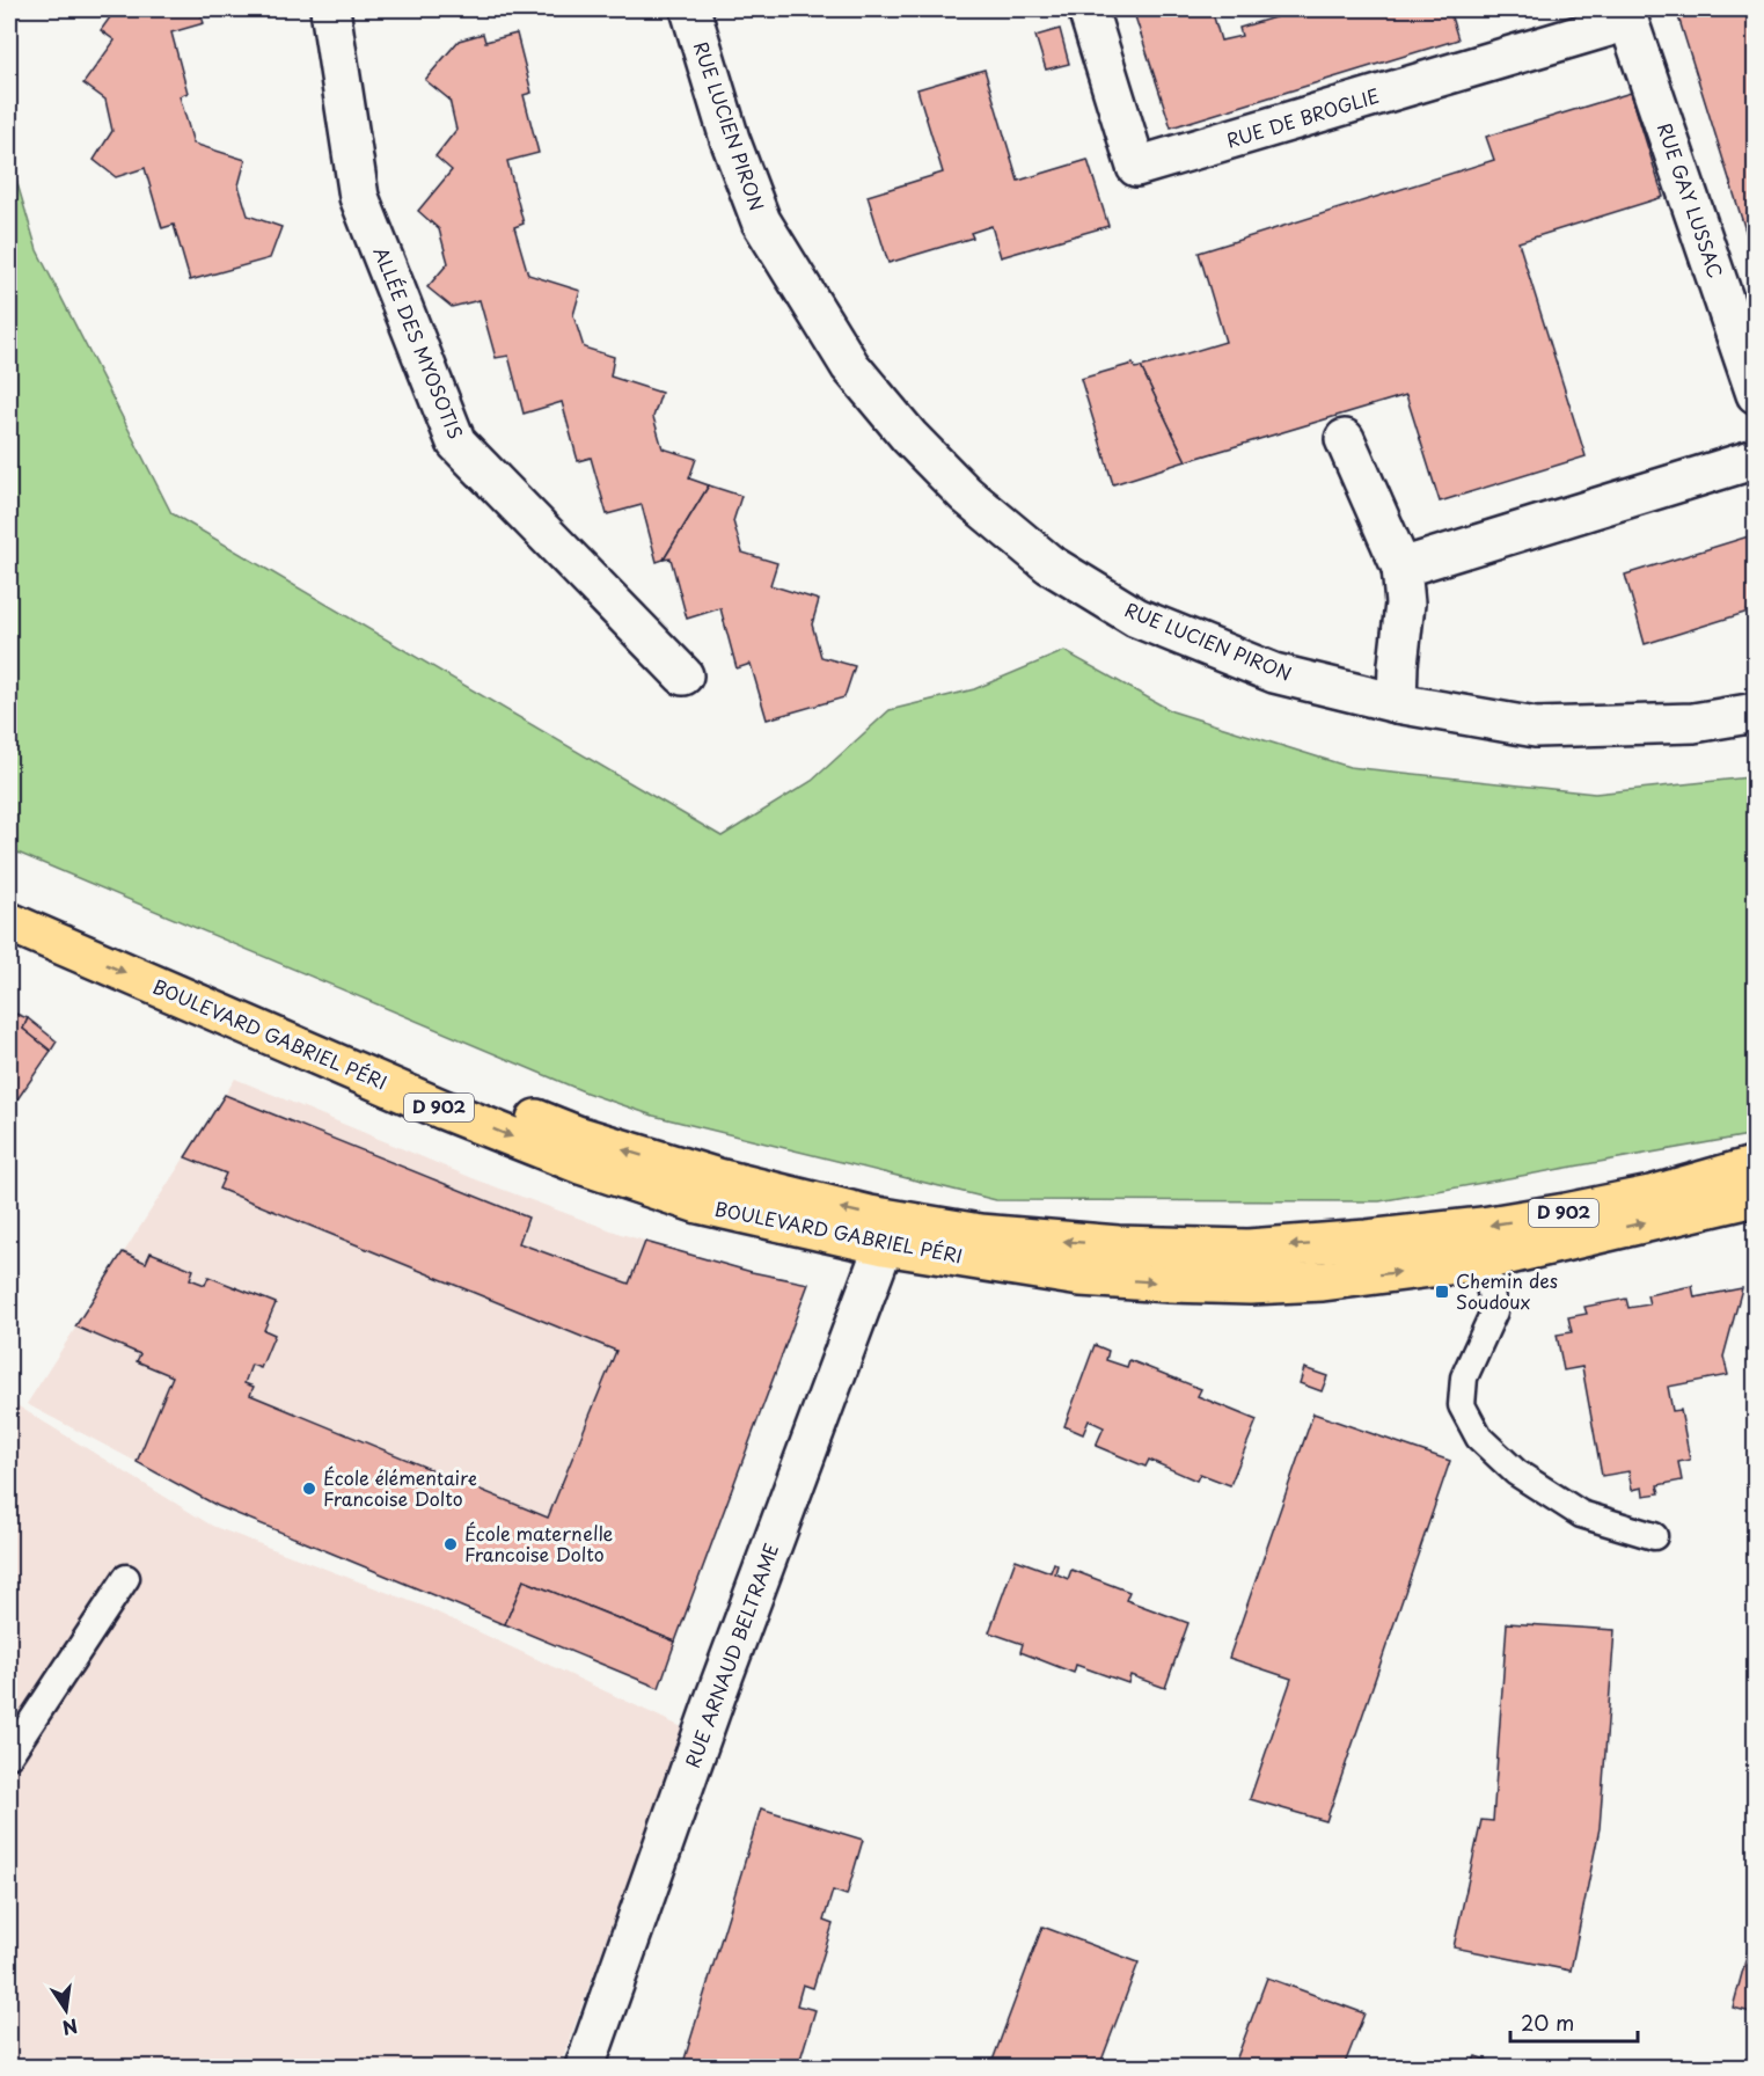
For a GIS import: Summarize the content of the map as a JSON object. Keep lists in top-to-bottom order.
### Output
{
  "streets": {
    "main road": ["BOULEVARD GABRIEL PÉRI", "D 902"],
    "street": [
      "RUE DE BROGLIE",
      "RUE LUCIEN PIRON",
      "RUE GAY LUSSAC",
      "ALLÉE DES MYOSOTIS",
      "RUE ARNAUD BELTRAME"
    ]
  },
  "crossings": [
    ["RUE DE BROGLIE", "RUE GAY LUSSAC"],
    ["BOULEVARD GABRIEL PÉRI", "RUE ARNAUD BELTRAME"]
  ],
  "places": {
    "transit": ["Chemin des Soudoux"],
    "other": ["École élémentaire Francoise Dolto", "École maternelle Francoise Dolto"]
  },
  "scale_bar": "20 m",
  "north": "bottom"
}
